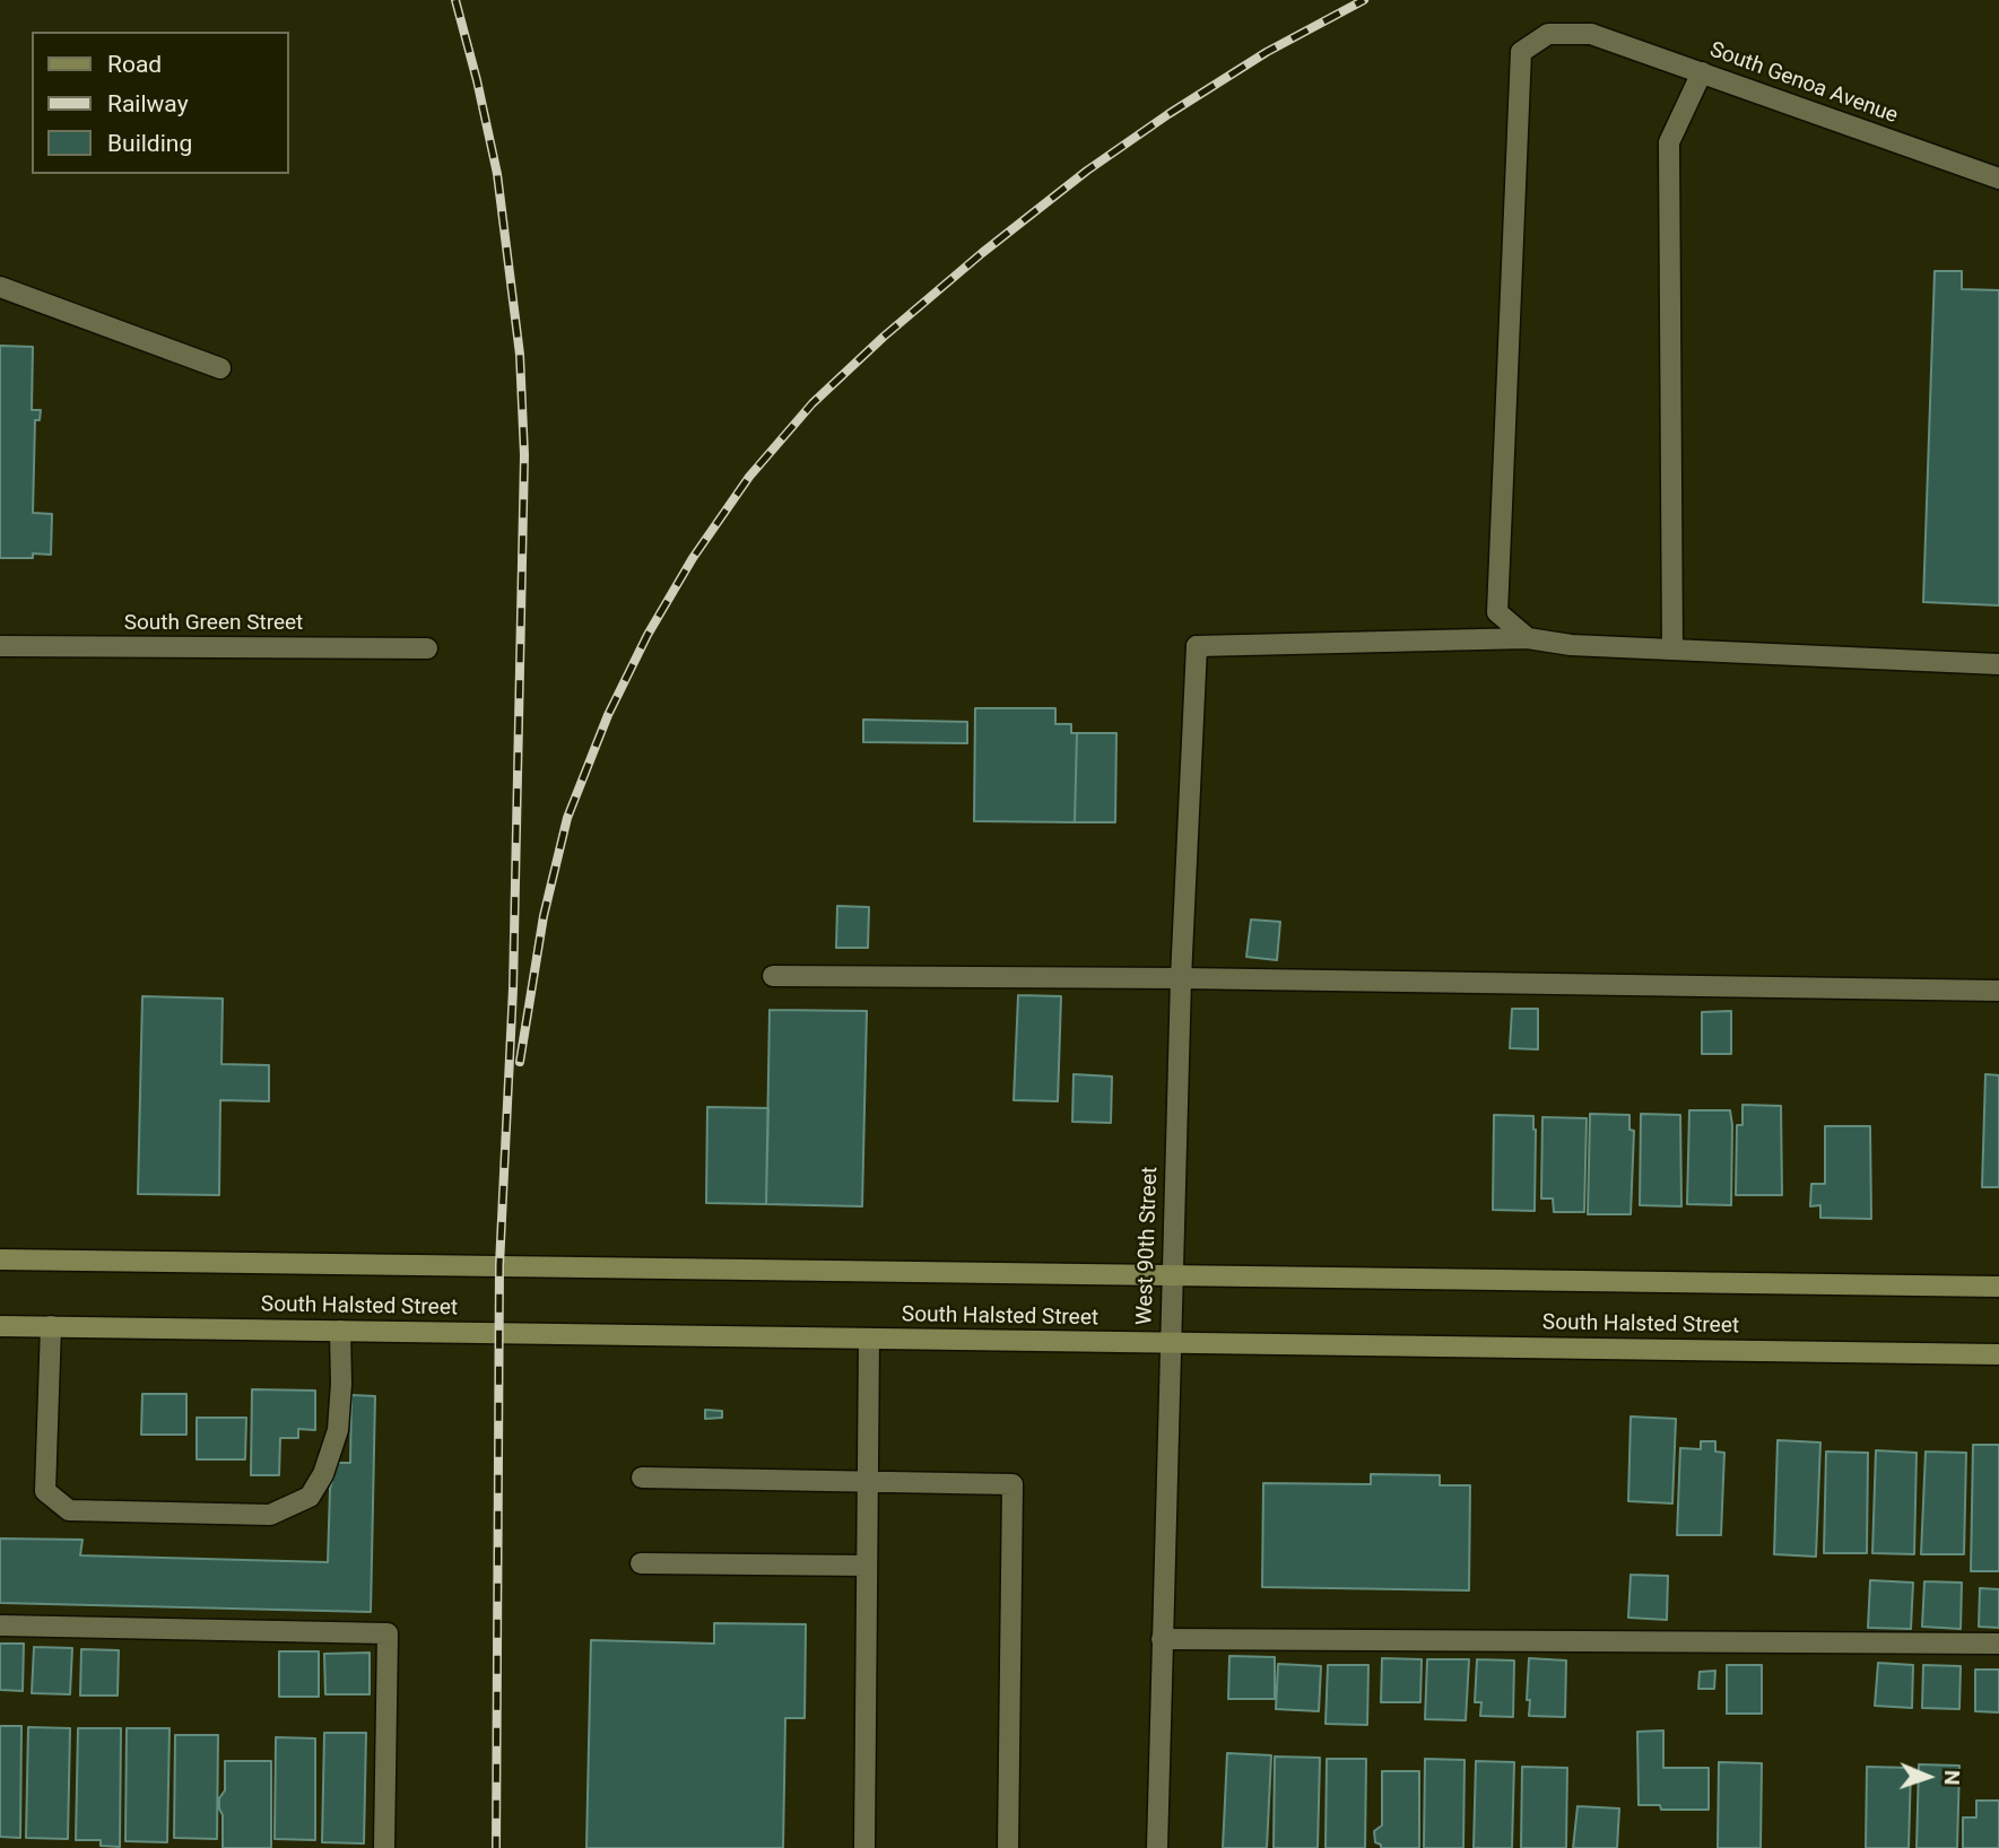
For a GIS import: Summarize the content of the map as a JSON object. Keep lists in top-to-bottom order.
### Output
{
  "streets": {
    "main road": ["South Halsted Street"],
    "street": ["South Genoa Avenue", "South Green Street", "West 90th Street"]
  },
  "crossings": [
    ["South Genoa Avenue", "West 90th Street"],
    ["West 90th Street", "South Halsted Street"]
  ],
  "legend": ["Road", "Railway", "Building"],
  "north": "right"
}
